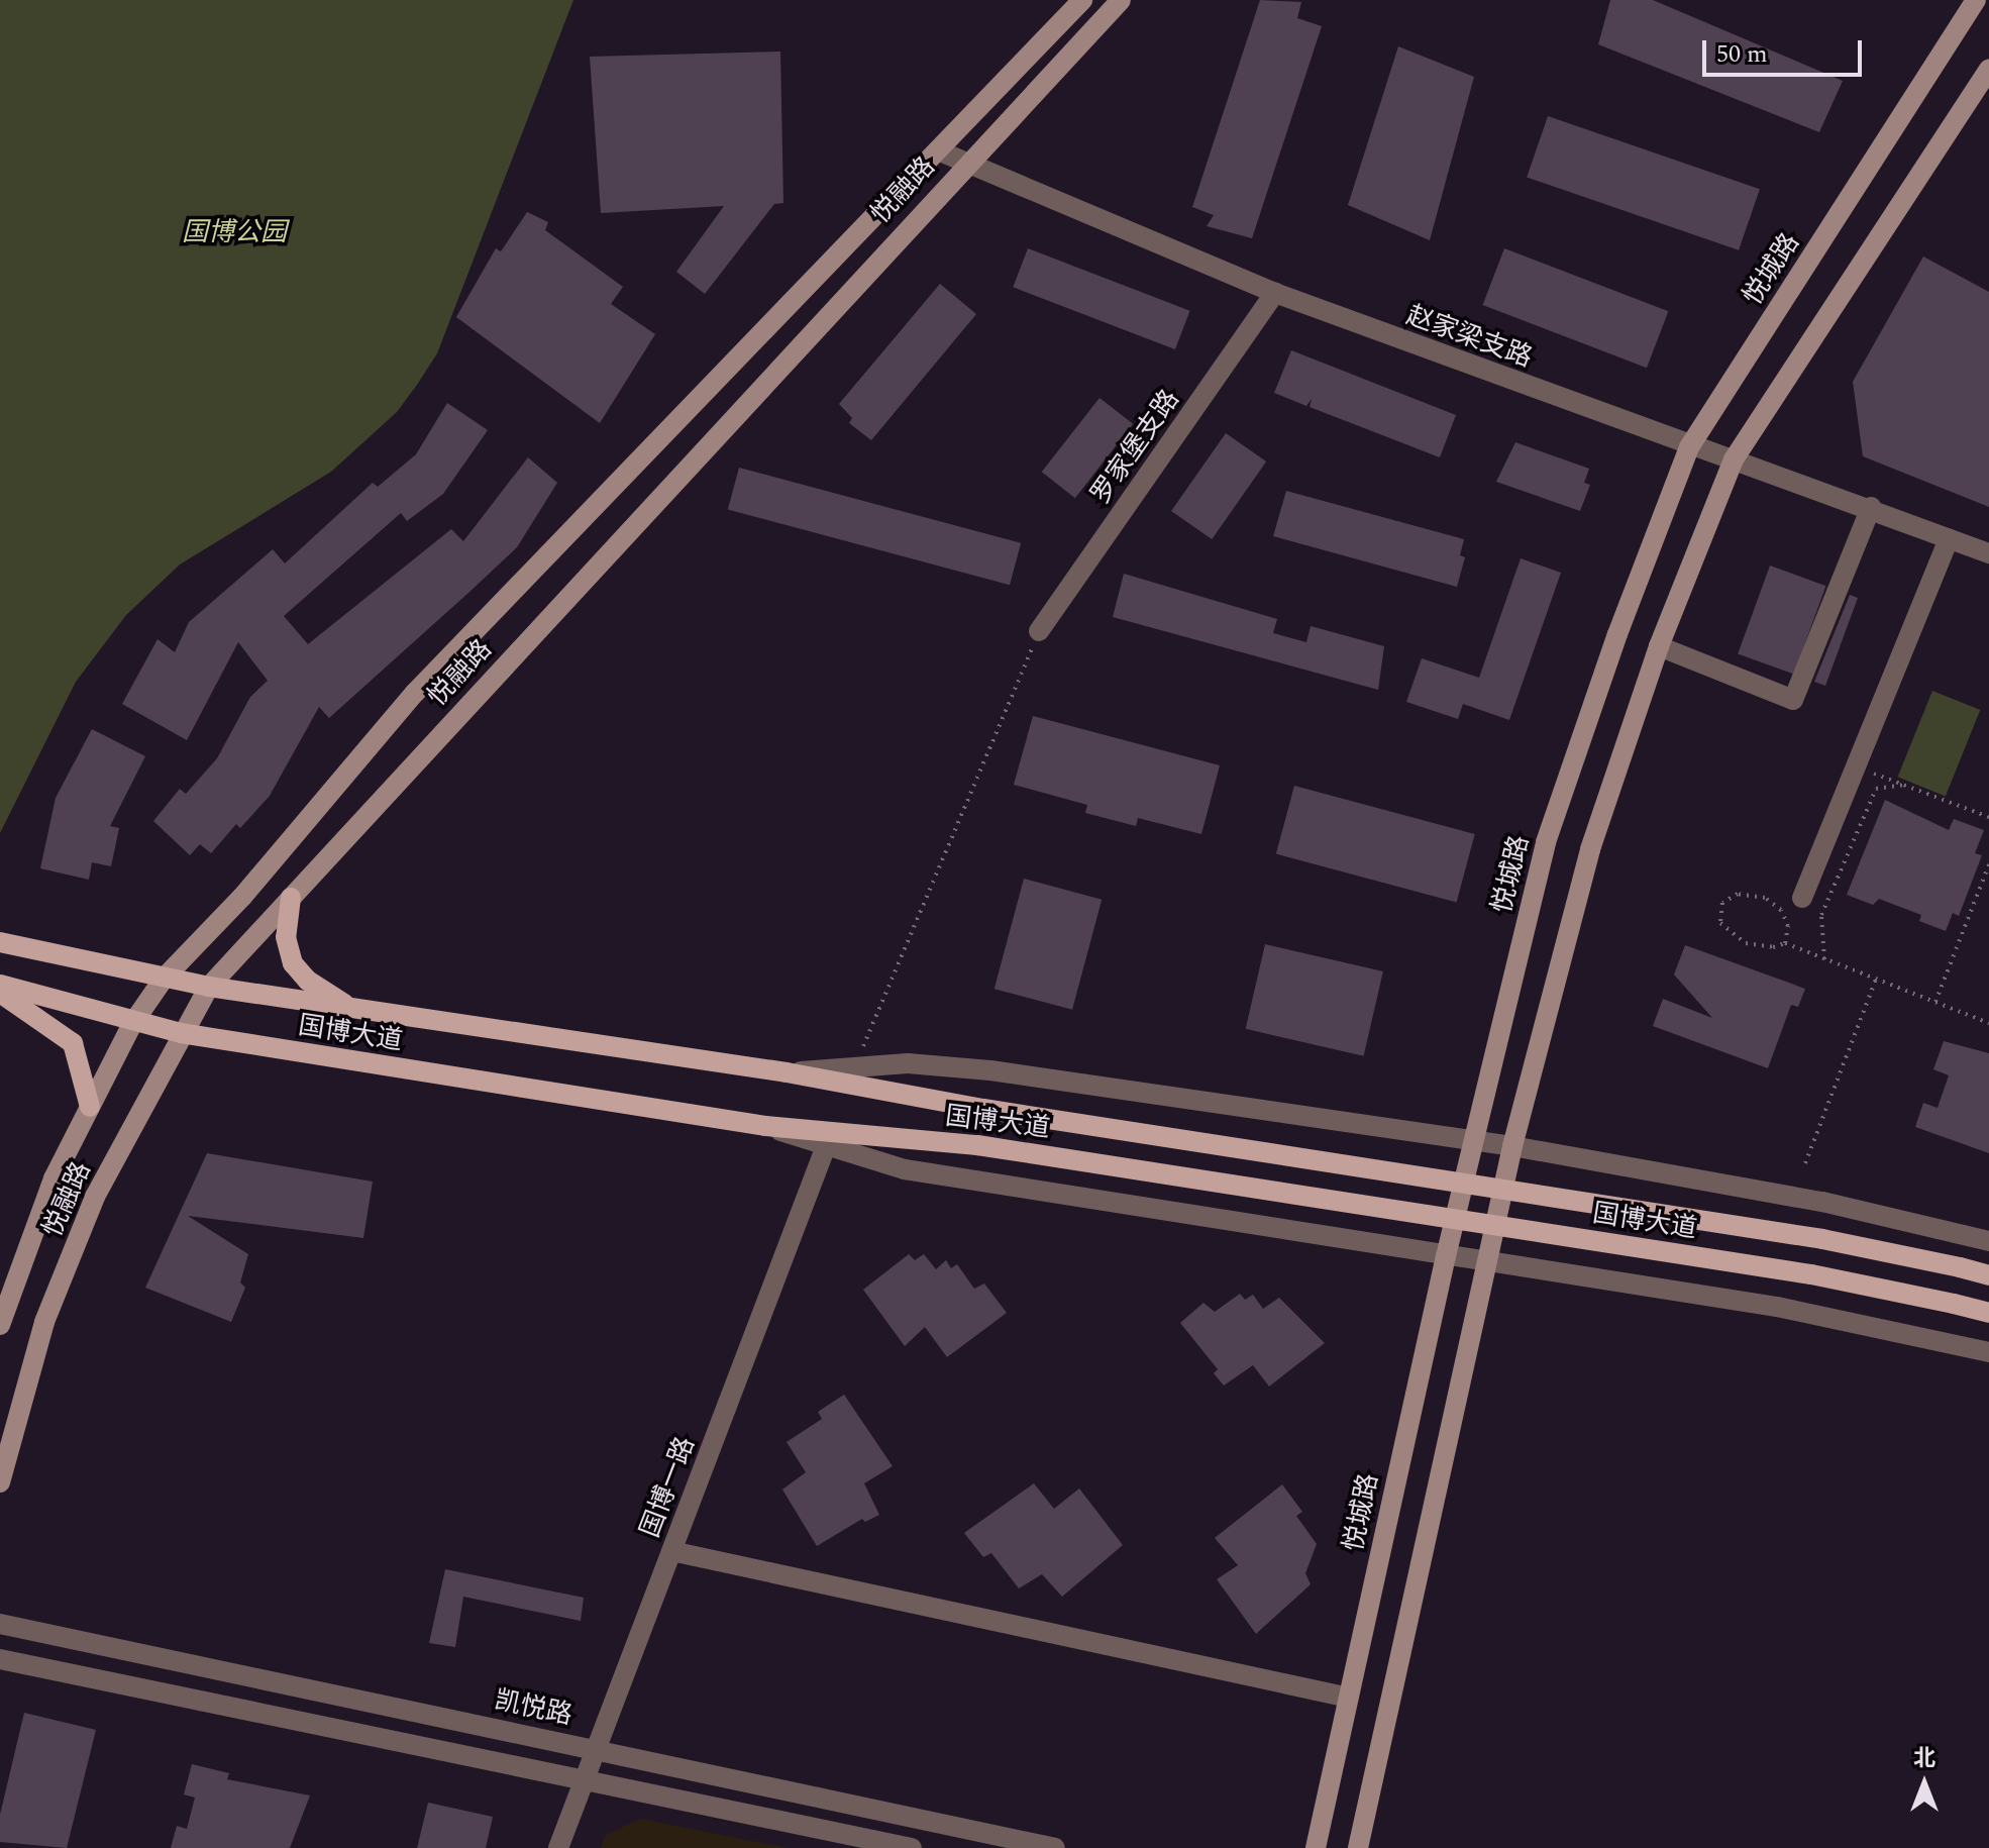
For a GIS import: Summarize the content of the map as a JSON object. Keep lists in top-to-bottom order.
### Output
{
  "streets": {
    "main road": ["悦融路", "悦城路", "国博大道"],
    "street": [
      "赵家梁支路",
      "罗家堡支路",
      "国博一路",
      "凯悦路"
    ]
  },
  "crossings": [
    ["悦融路", "赵家梁支路"],
    ["悦融路", "国博大道"],
    ["悦城路", "赵家梁支路"],
    ["赵家梁支路", "罗家堡支路"],
    ["国博一路", "凯悦路"]
  ],
  "parks": ["国博公园"],
  "scale_bar": "50 m",
  "north": "top"
}
